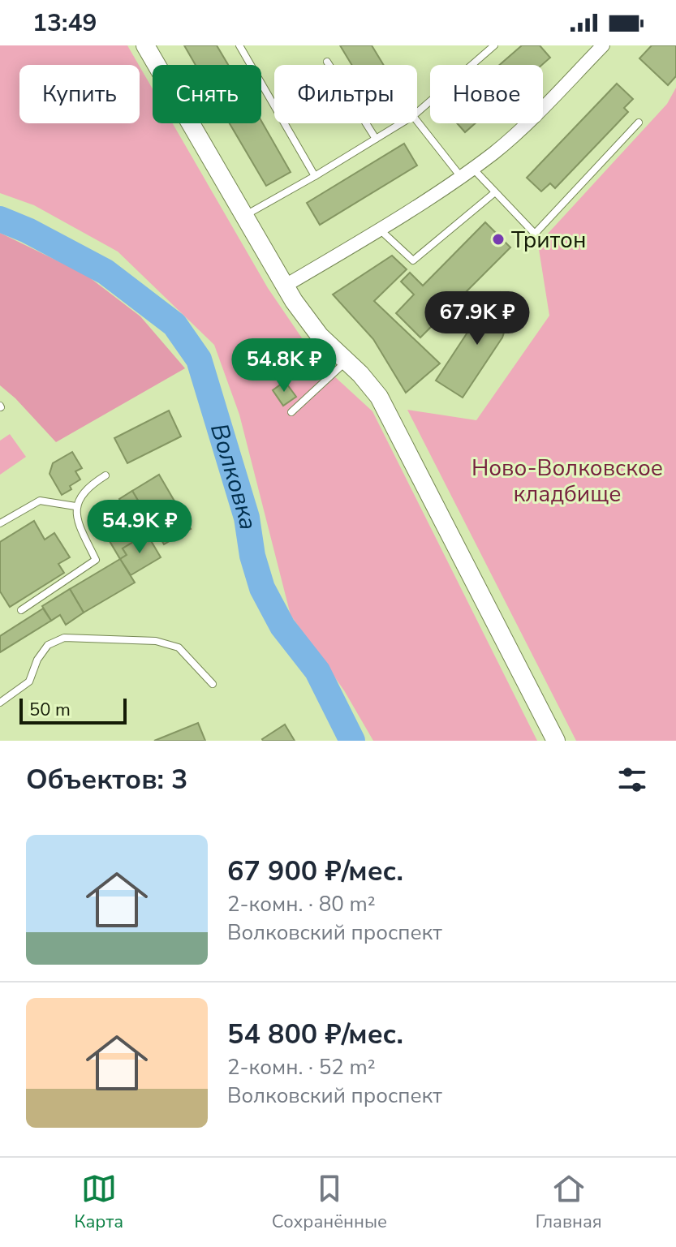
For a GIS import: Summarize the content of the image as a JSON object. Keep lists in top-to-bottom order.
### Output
{
  "water": ["Волковка"],
  "parks": ["Ново-Волковское кладбище"],
  "places": ["Тритон"],
  "scale_bar": "50 m",
  "page": {
    "status": "13:49",
    "chip": [
      "Купить",
      "Снять",
      "Фильтры",
      "Новое"
    ],
    "price": ["67.9K ₽", "54.8K ₽", "54.9K ₽"],
    "scale": "50 m",
    "heading": "Объектов: 3",
    "list": [
      {
        "name": "67 900 ₽/мес.",
        "note": "2-комн. · 80 m² · Волковский проспект"
      },
      {
        "name": "54 800 ₽/мес.",
        "note": "2-комн. · 52 m² · Волковский проспект"
      }
    ],
    "tabs": ["Карта", "Сохранённые", "Главная"]
  }
}
